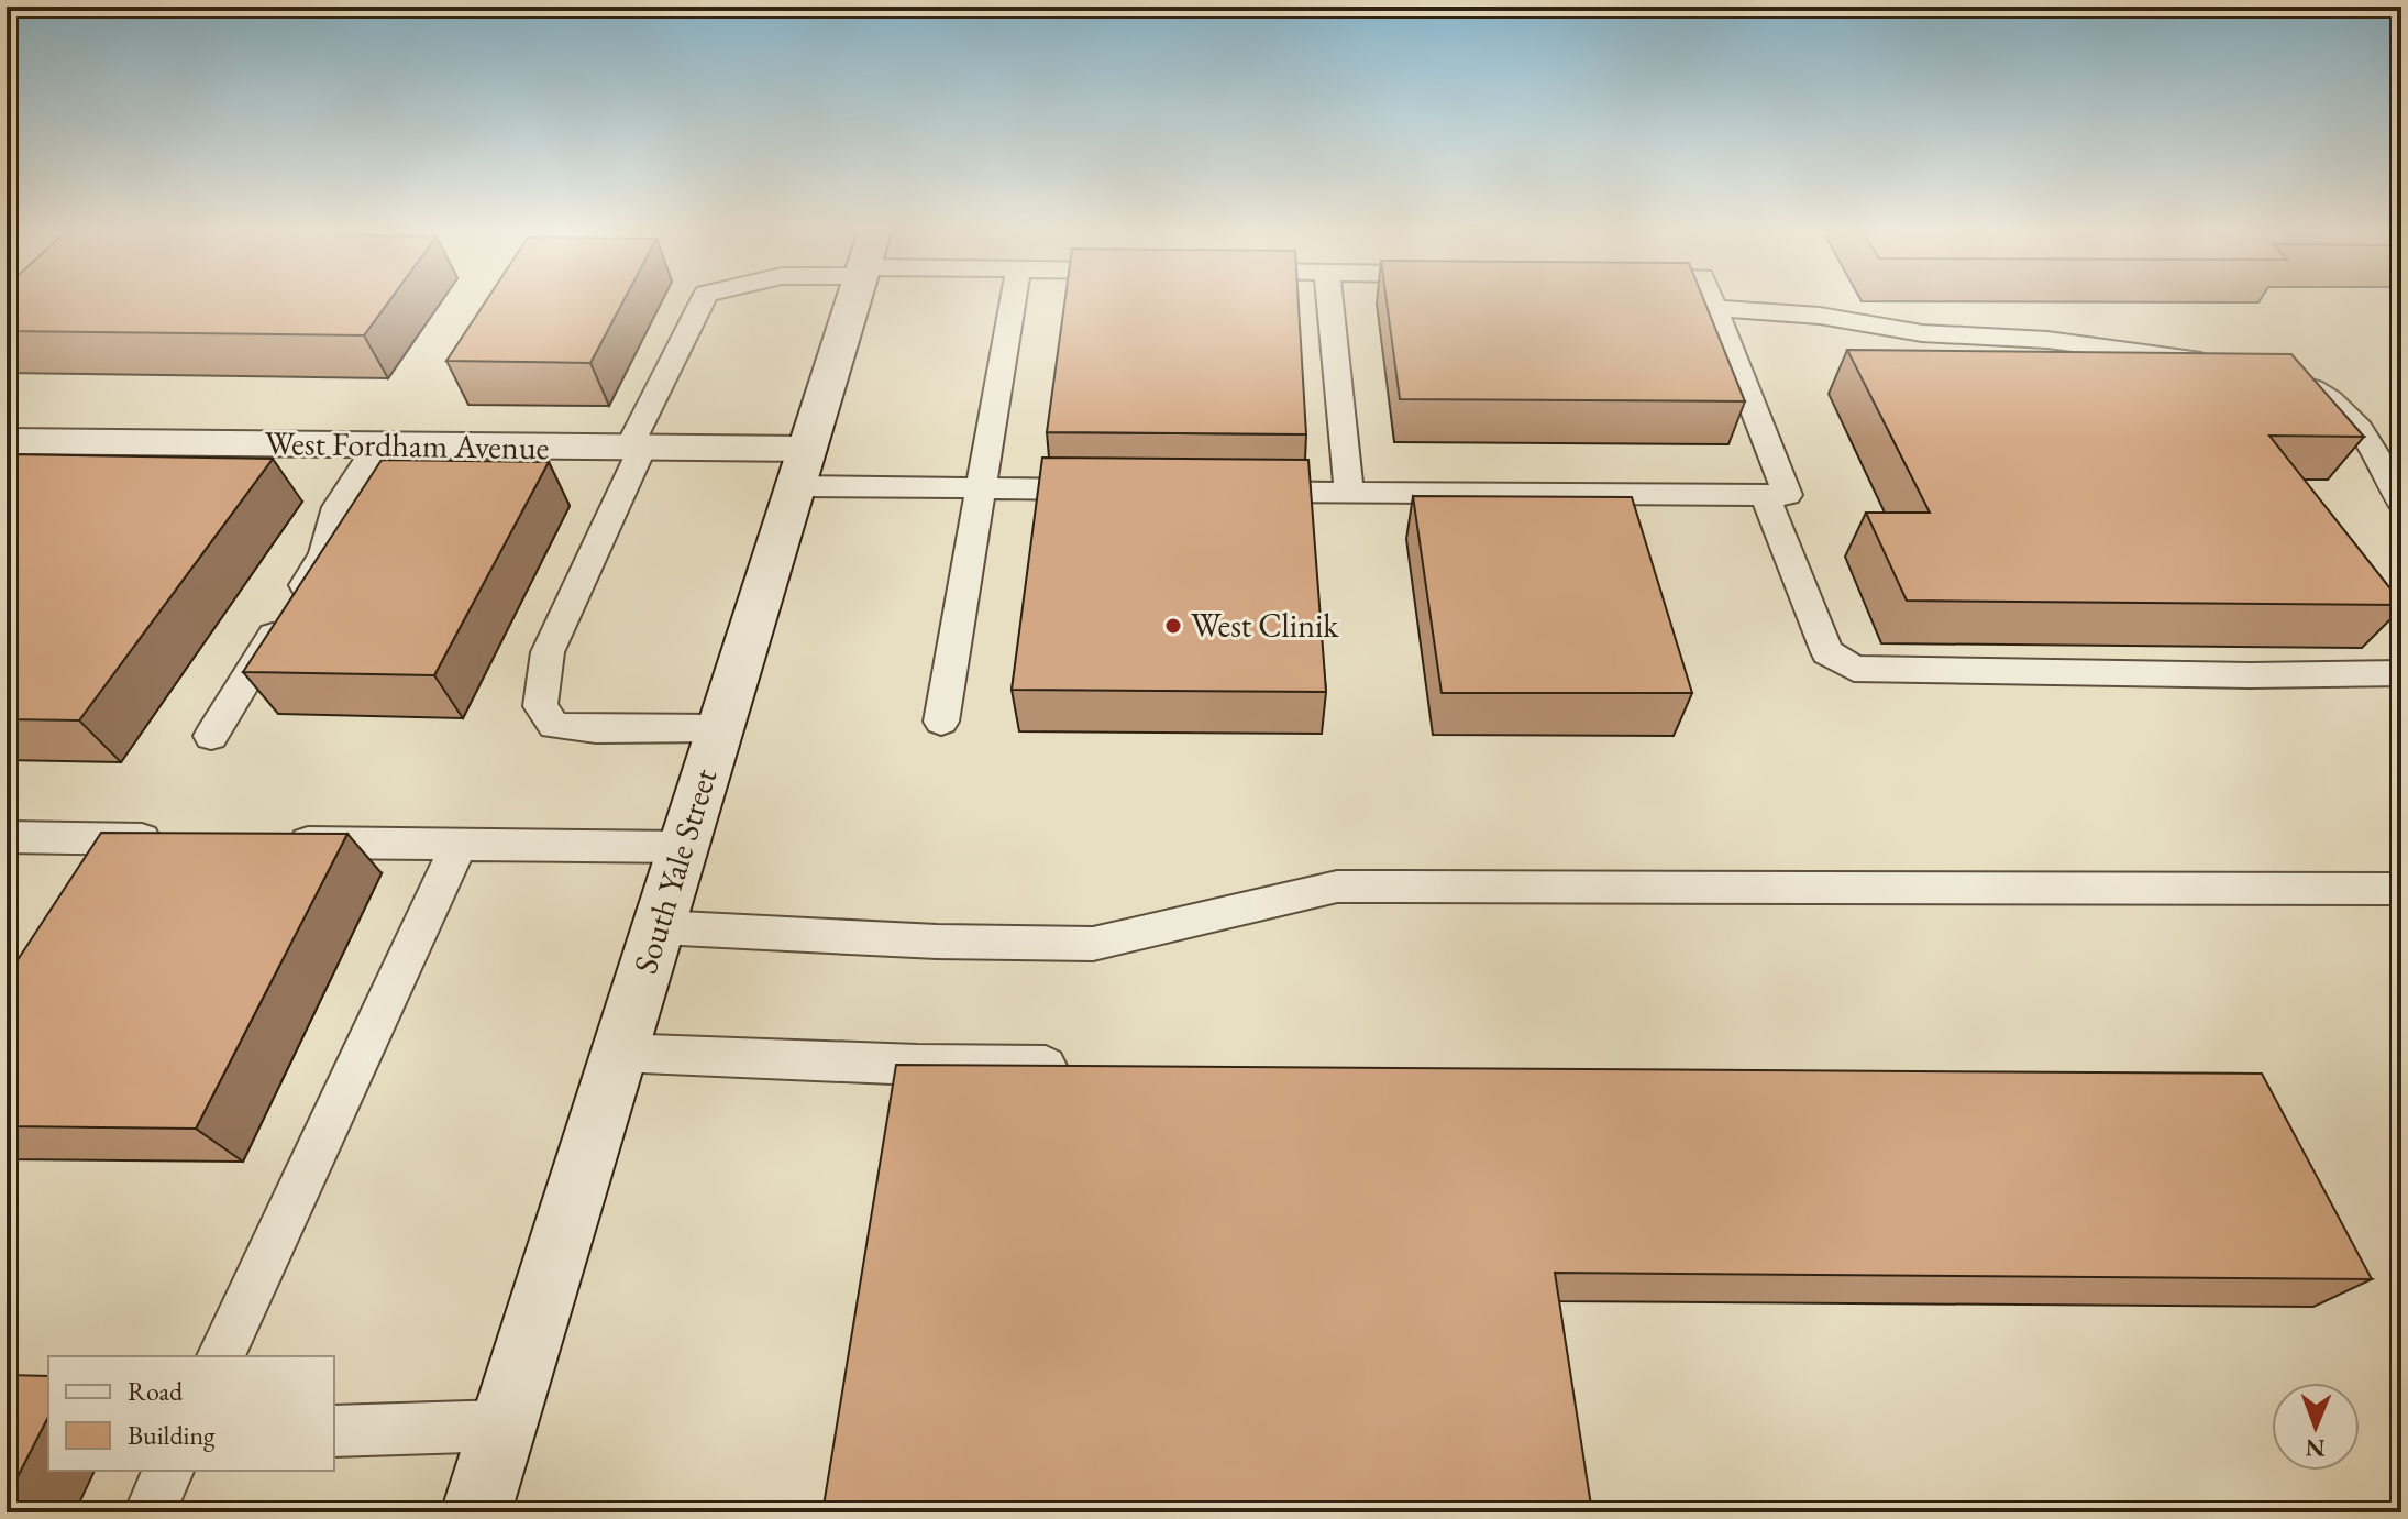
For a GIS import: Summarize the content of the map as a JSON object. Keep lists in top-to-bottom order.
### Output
{
  "streets": {
    "street": ["West Fordham Avenue", "South Yale Street"]
  },
  "crossings": [
    ["West Fordham Avenue", "South Yale Street"]
  ],
  "places": ["West Clinik"],
  "legend": ["Road", "Building"],
  "north": "bottom"
}
